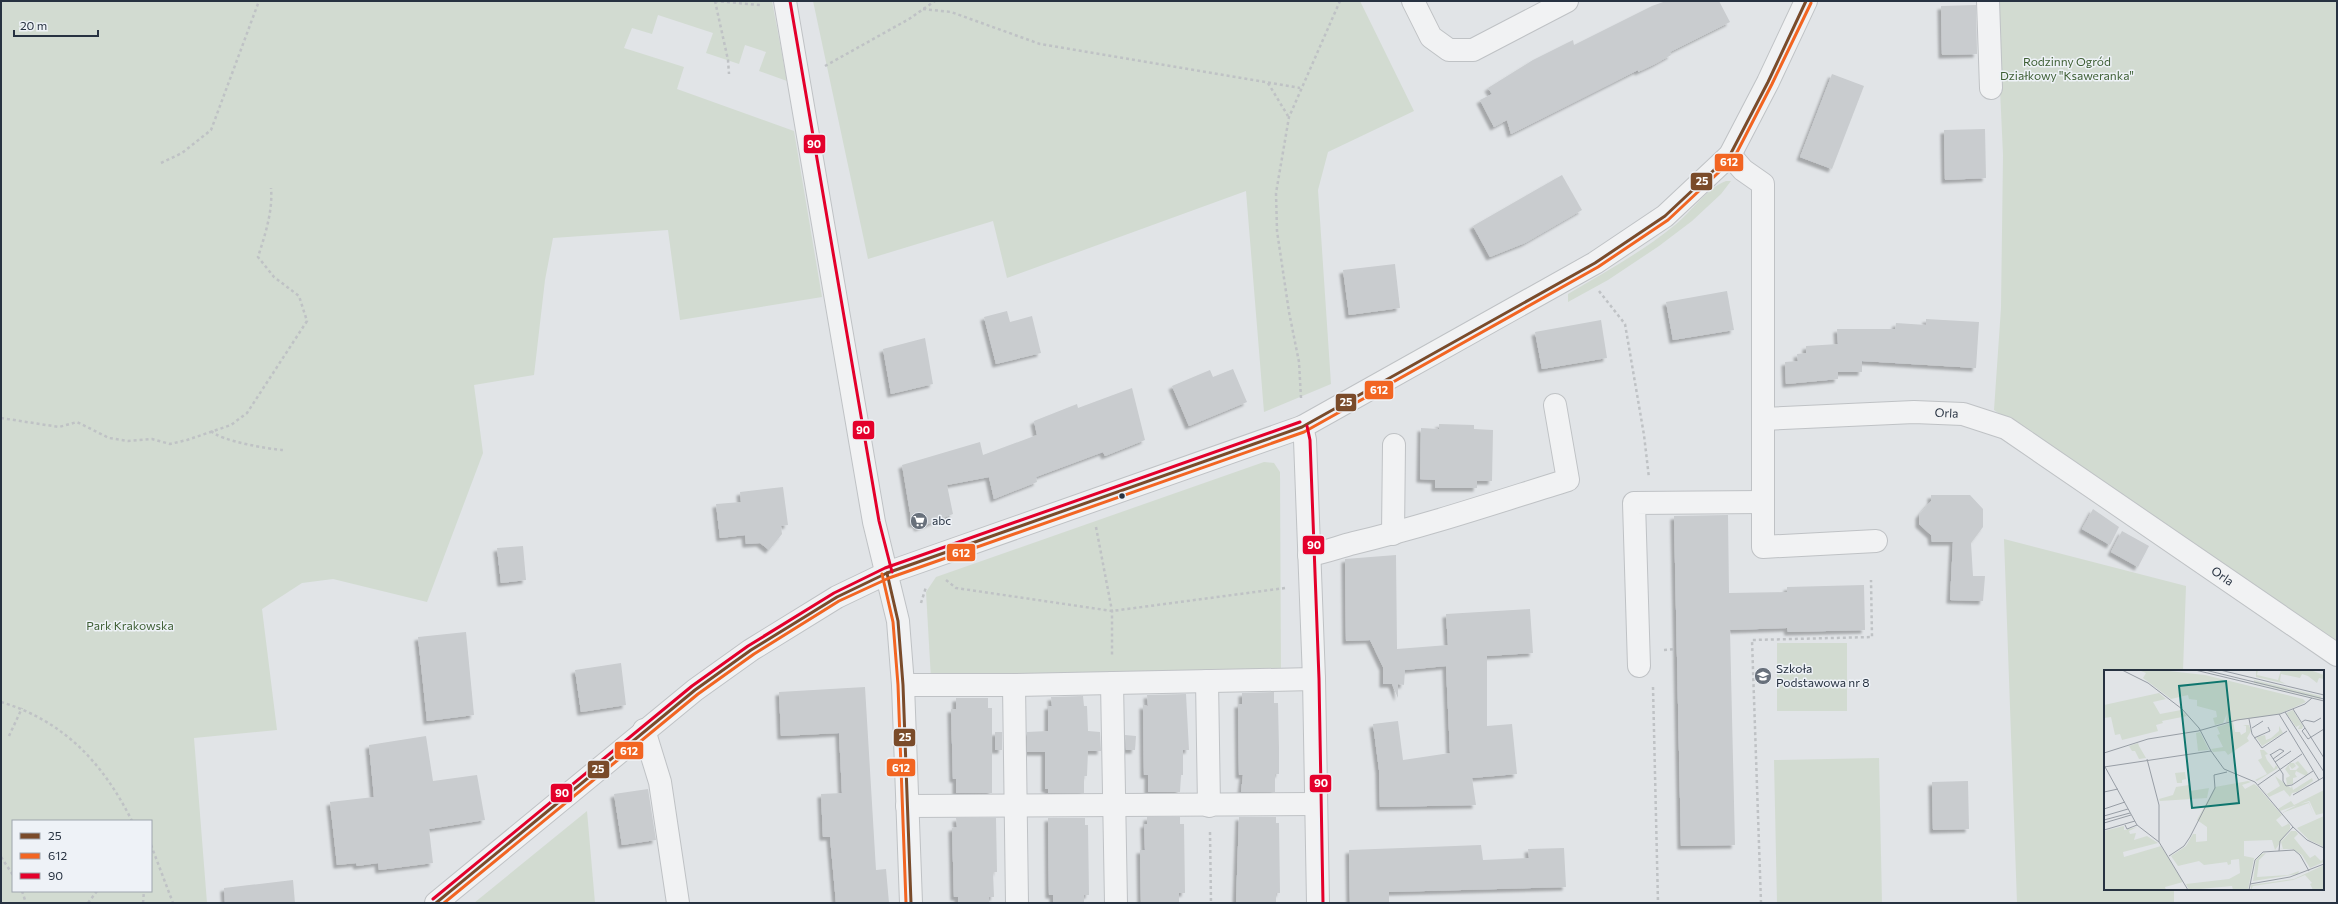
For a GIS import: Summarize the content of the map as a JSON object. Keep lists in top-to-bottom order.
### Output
{
  "streets": {
    "street": ["Orla"]
  },
  "parks": ["Rodzinny Ogród Działkowy \"Ksaweranka\"", "Park Krakowska"],
  "places": {
    "supermarket": ["abc"],
    "school or university": ["Szkoła Podstawowa nr 8"]
  },
  "lines": ["transit line 25", "transit line 90", "transit line 612"],
  "legend": ["25", "612", "90"],
  "scale_bar": "20 m"
}
